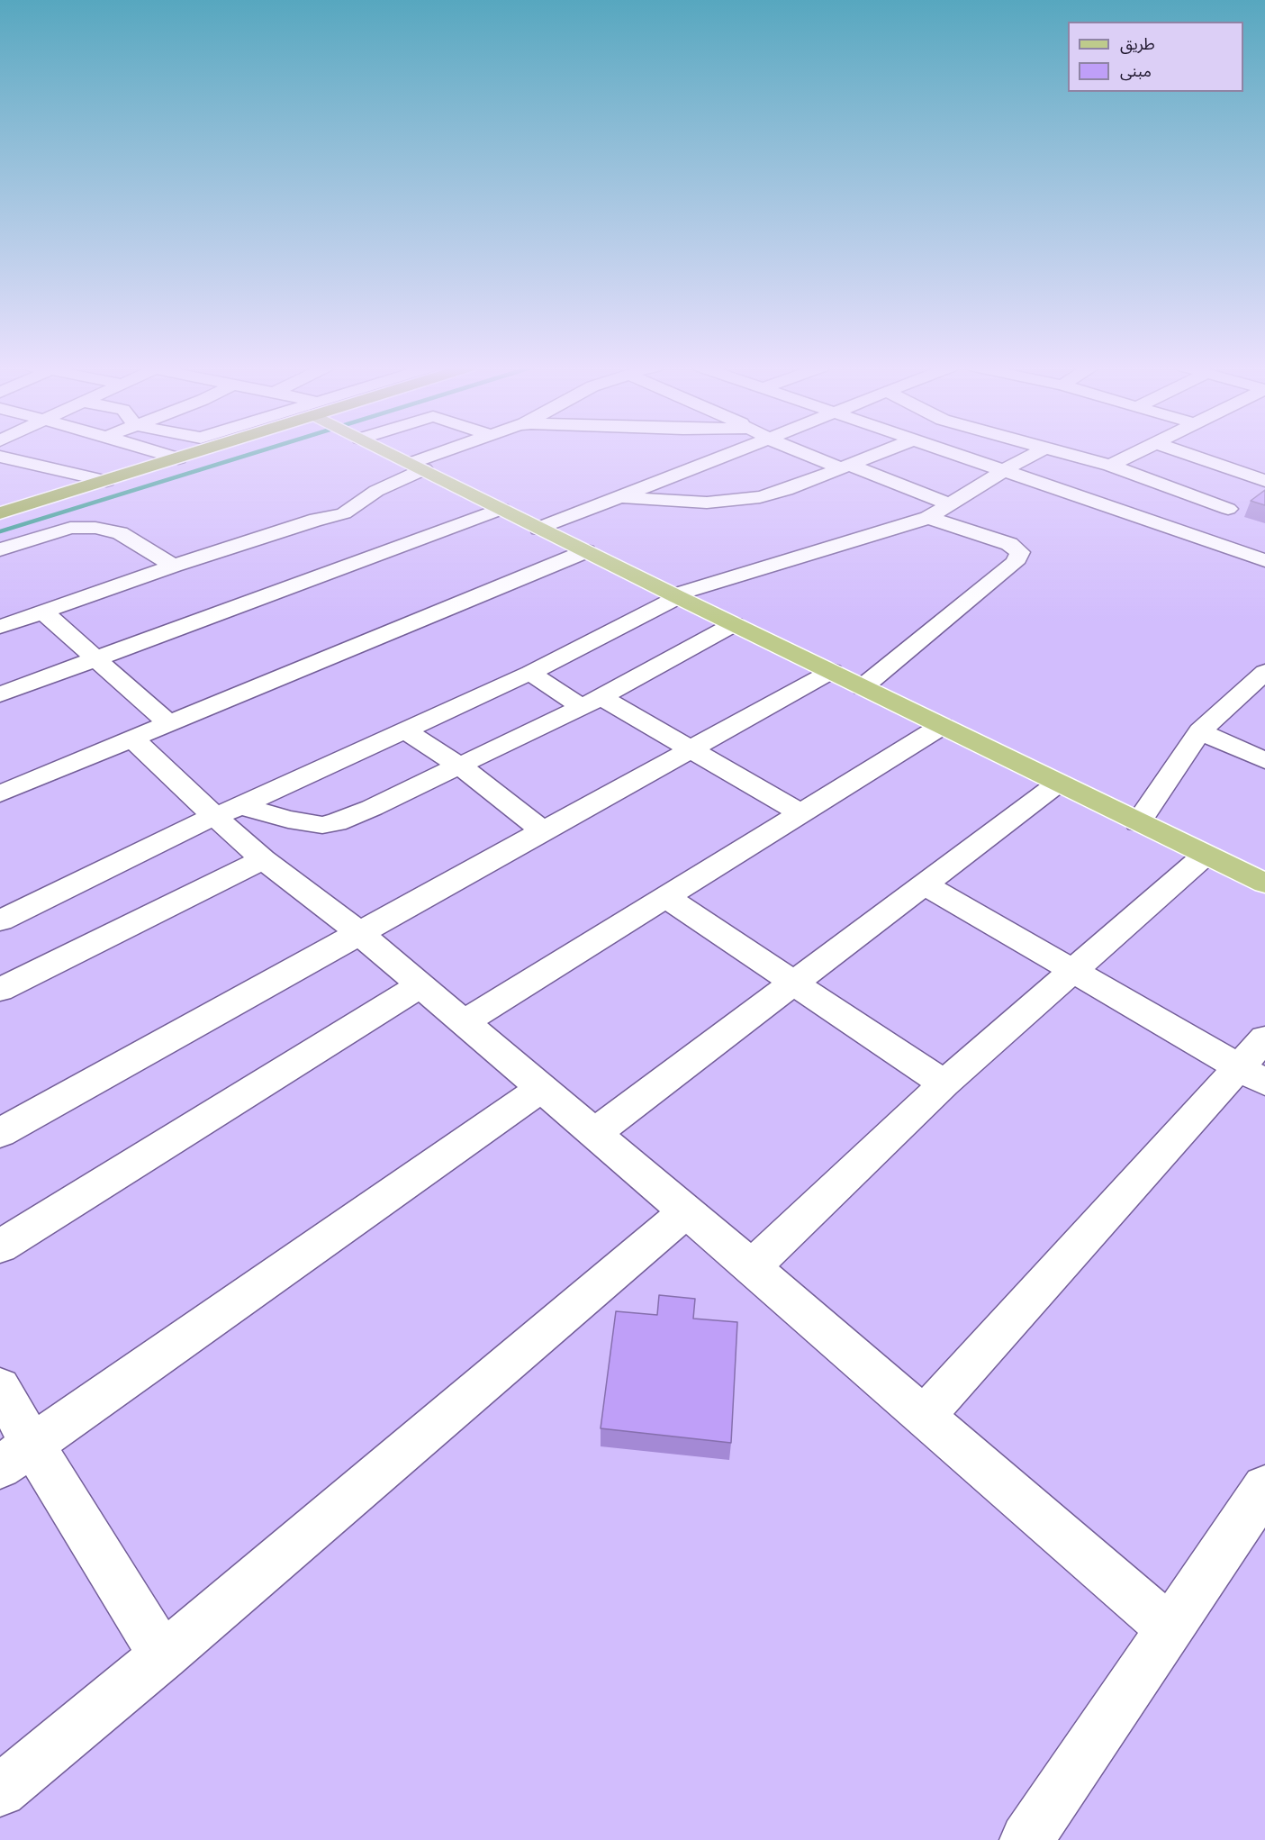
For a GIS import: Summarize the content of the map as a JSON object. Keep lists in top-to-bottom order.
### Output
{
  "legend": ["طريق", "مبنى"]
}
